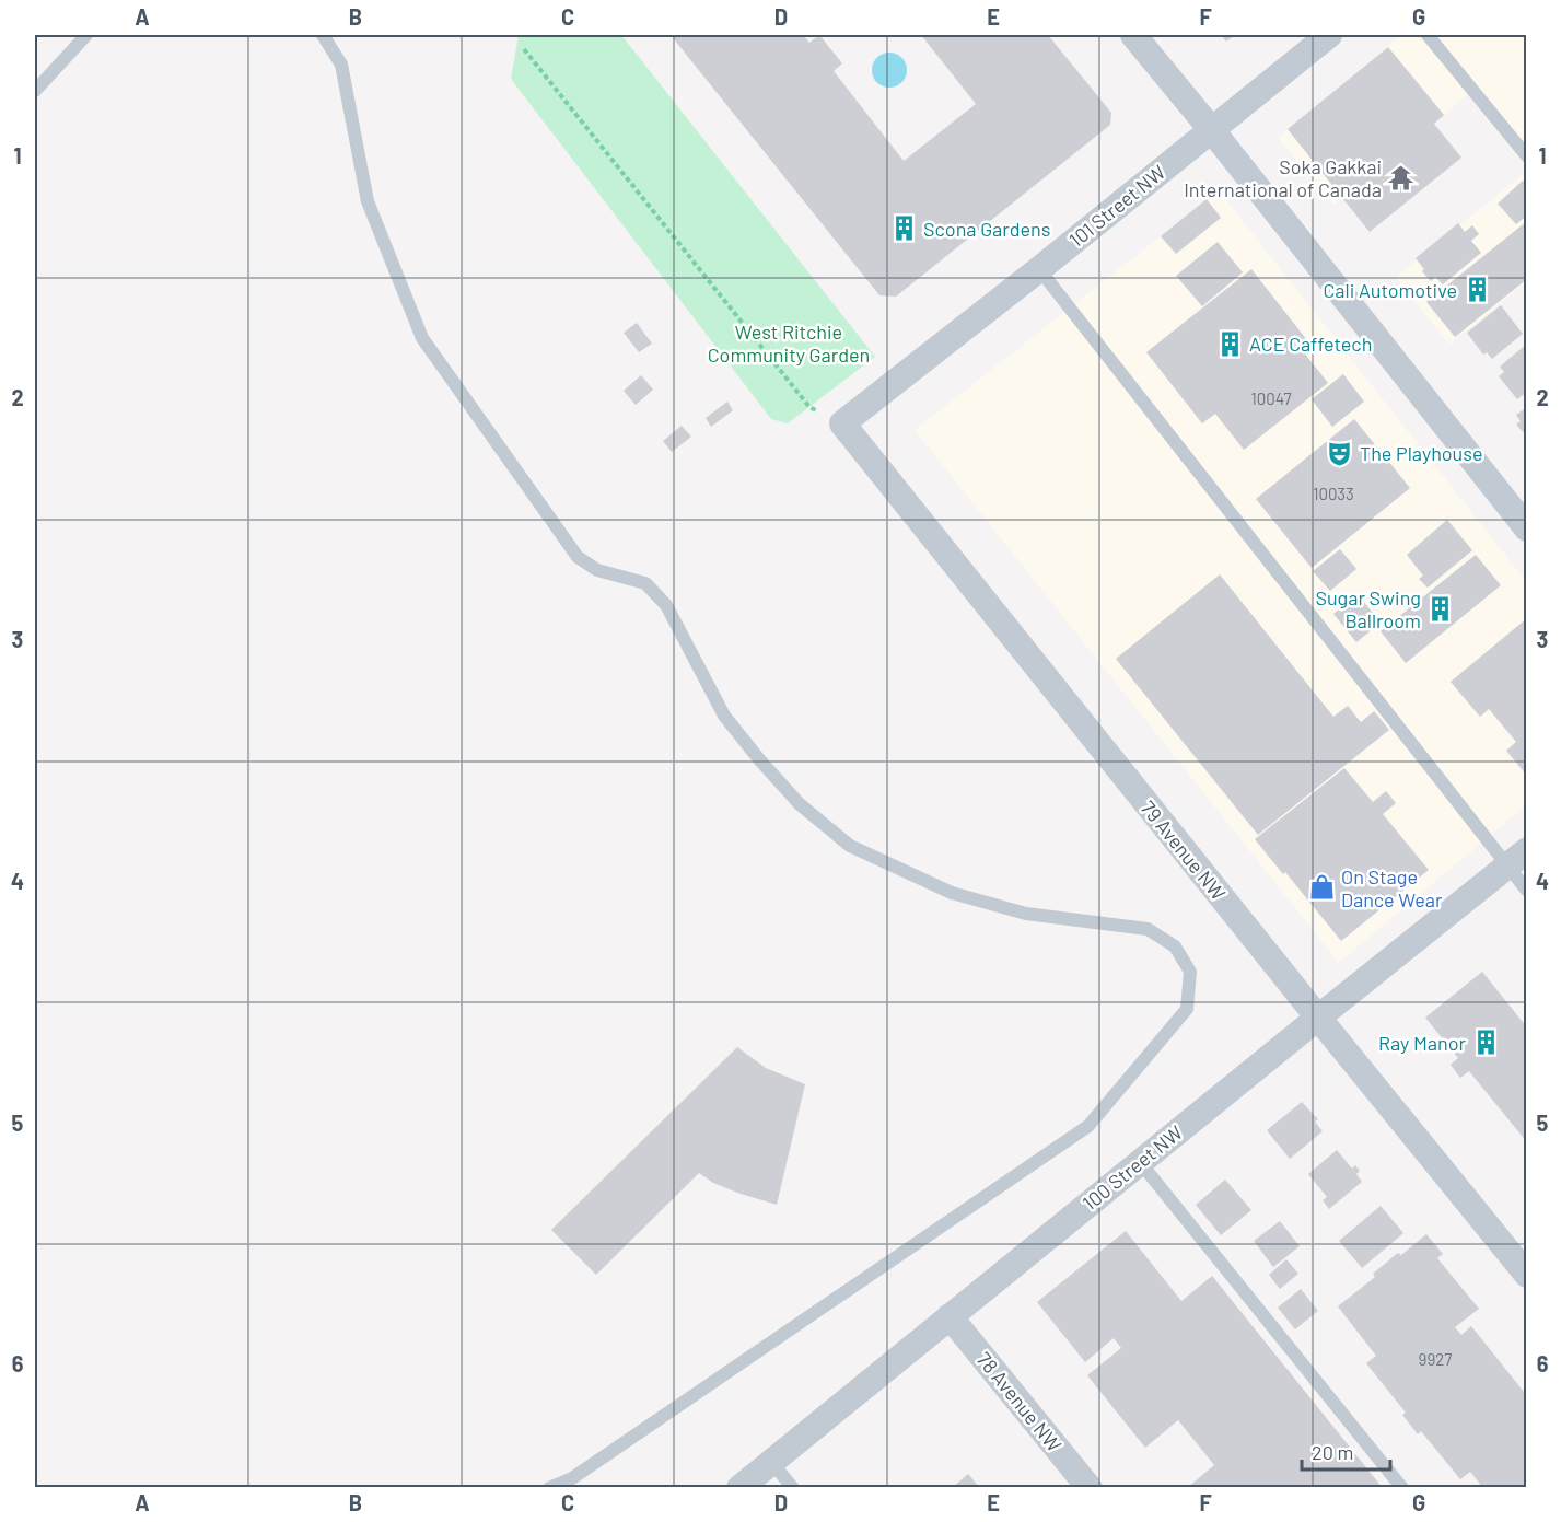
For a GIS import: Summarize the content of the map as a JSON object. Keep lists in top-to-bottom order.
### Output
{
  "streets": {
    "street": [
      "101 Street NW",
      "79 Avenue NW",
      "100 Street NW",
      "78 Avenue NW"
    ]
  },
  "crossings": [
    ["101 Street NW", "79 Avenue NW"],
    ["79 Avenue NW", "100 Street NW"],
    ["100 Street NW", "78 Avenue NW"]
  ],
  "parks": ["West Ritchie Community Garden"],
  "places": {
    "temple": ["Soka Gakkai International of Canada"],
    "building": [
      "Scona Gardens",
      "Cali Automotive",
      "ACE Caffetech",
      "Sugar Swing Ballroom",
      "Ray Manor"
    ],
    "theatre": ["The Playhouse"],
    "shop": ["On Stage Dance Wear"]
  },
  "house_numbers": ["10047", "10033", "9927"],
  "scale_bar": "20 m",
  "grid": {
    "columns": [
      "A",
      "B",
      "C",
      "D",
      "E",
      "F",
      "G"
    ],
    "rows": [
      "1",
      "2",
      "3",
      "4",
      "5",
      "6"
    ]
  }
}
